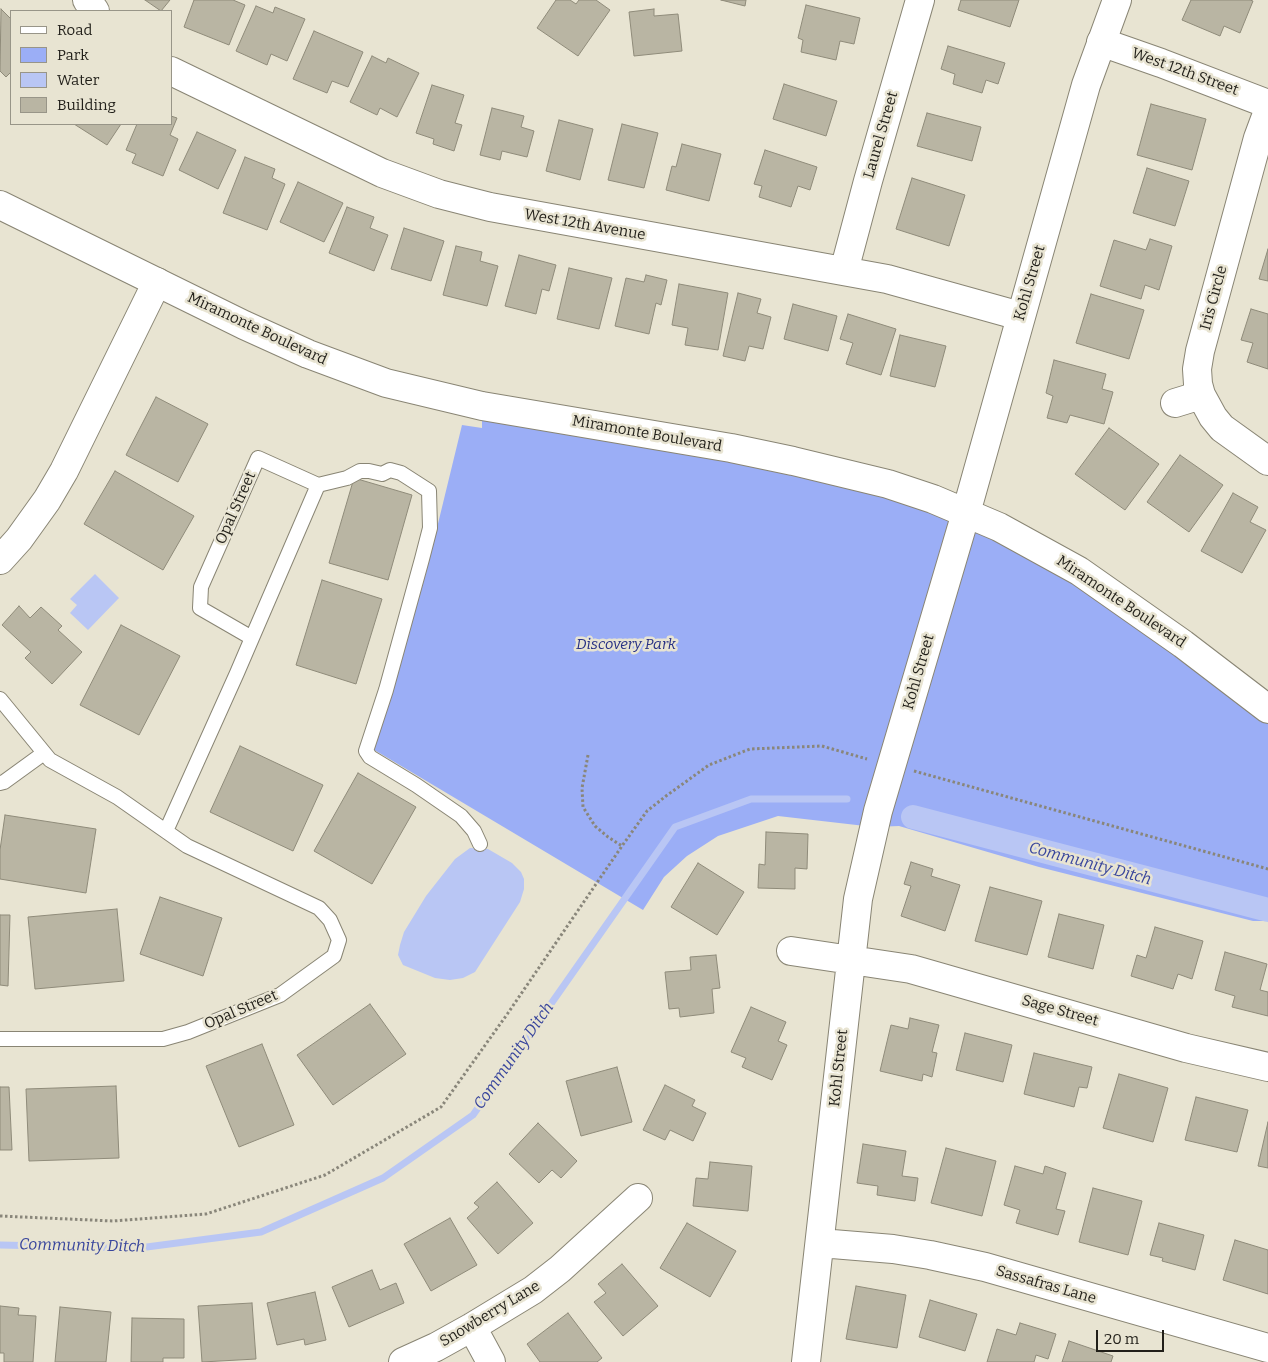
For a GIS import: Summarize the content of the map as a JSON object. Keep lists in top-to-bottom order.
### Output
{
  "streets": {
    "street": [
      "West 12th Street",
      "Laurel Street",
      "West 12th Avenue",
      "Kohl Street",
      "Iris Circle",
      "Miramonte Boulevard",
      "Sage Street",
      "Sassafras Lane",
      "Snowberry Lane"
    ],
    "lane": ["Opal Street"]
  },
  "crossings": [
    ["West 12th Street", "Kohl Street"],
    ["Laurel Street", "West 12th Avenue"],
    ["West 12th Avenue", "Kohl Street"],
    ["Kohl Street", "Miramonte Boulevard"],
    ["Kohl Street", "Sage Street"],
    ["Kohl Street", "Sassafras Lane"]
  ],
  "water": ["Community Ditch"],
  "parks": ["Discovery Park"],
  "legend": [
    "Road",
    "Park",
    "Water",
    "Building"
  ],
  "scale_bar": "20 m"
}
